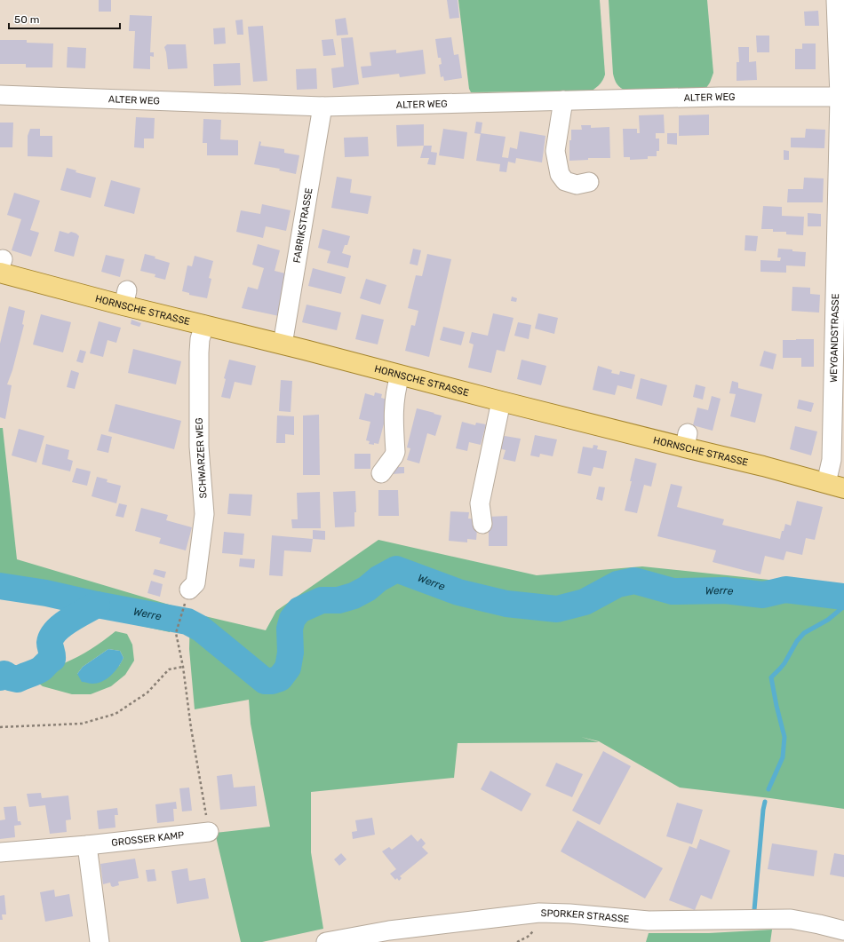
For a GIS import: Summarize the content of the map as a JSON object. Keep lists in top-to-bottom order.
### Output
{
  "streets": {
    "main road": ["HORNSCHE STRASSE"],
    "street": [
      "ALTER WEG",
      "FABRIKSTRASSE",
      "WEYGANDSTRASSE",
      "SCHWARZER WEG",
      "GROSSER KAMP",
      "SPORKER STRASSE"
    ]
  },
  "crossings": [
    ["ALTER WEG", "FABRIKSTRASSE"],
    ["ALTER WEG", "WEYGANDSTRASSE"],
    ["FABRIKSTRASSE", "HORNSCHE STRASSE"],
    ["HORNSCHE STRASSE", "WEYGANDSTRASSE"],
    ["HORNSCHE STRASSE", "SCHWARZER WEG"]
  ],
  "water": ["Werre"],
  "scale_bar": "50 m"
}
